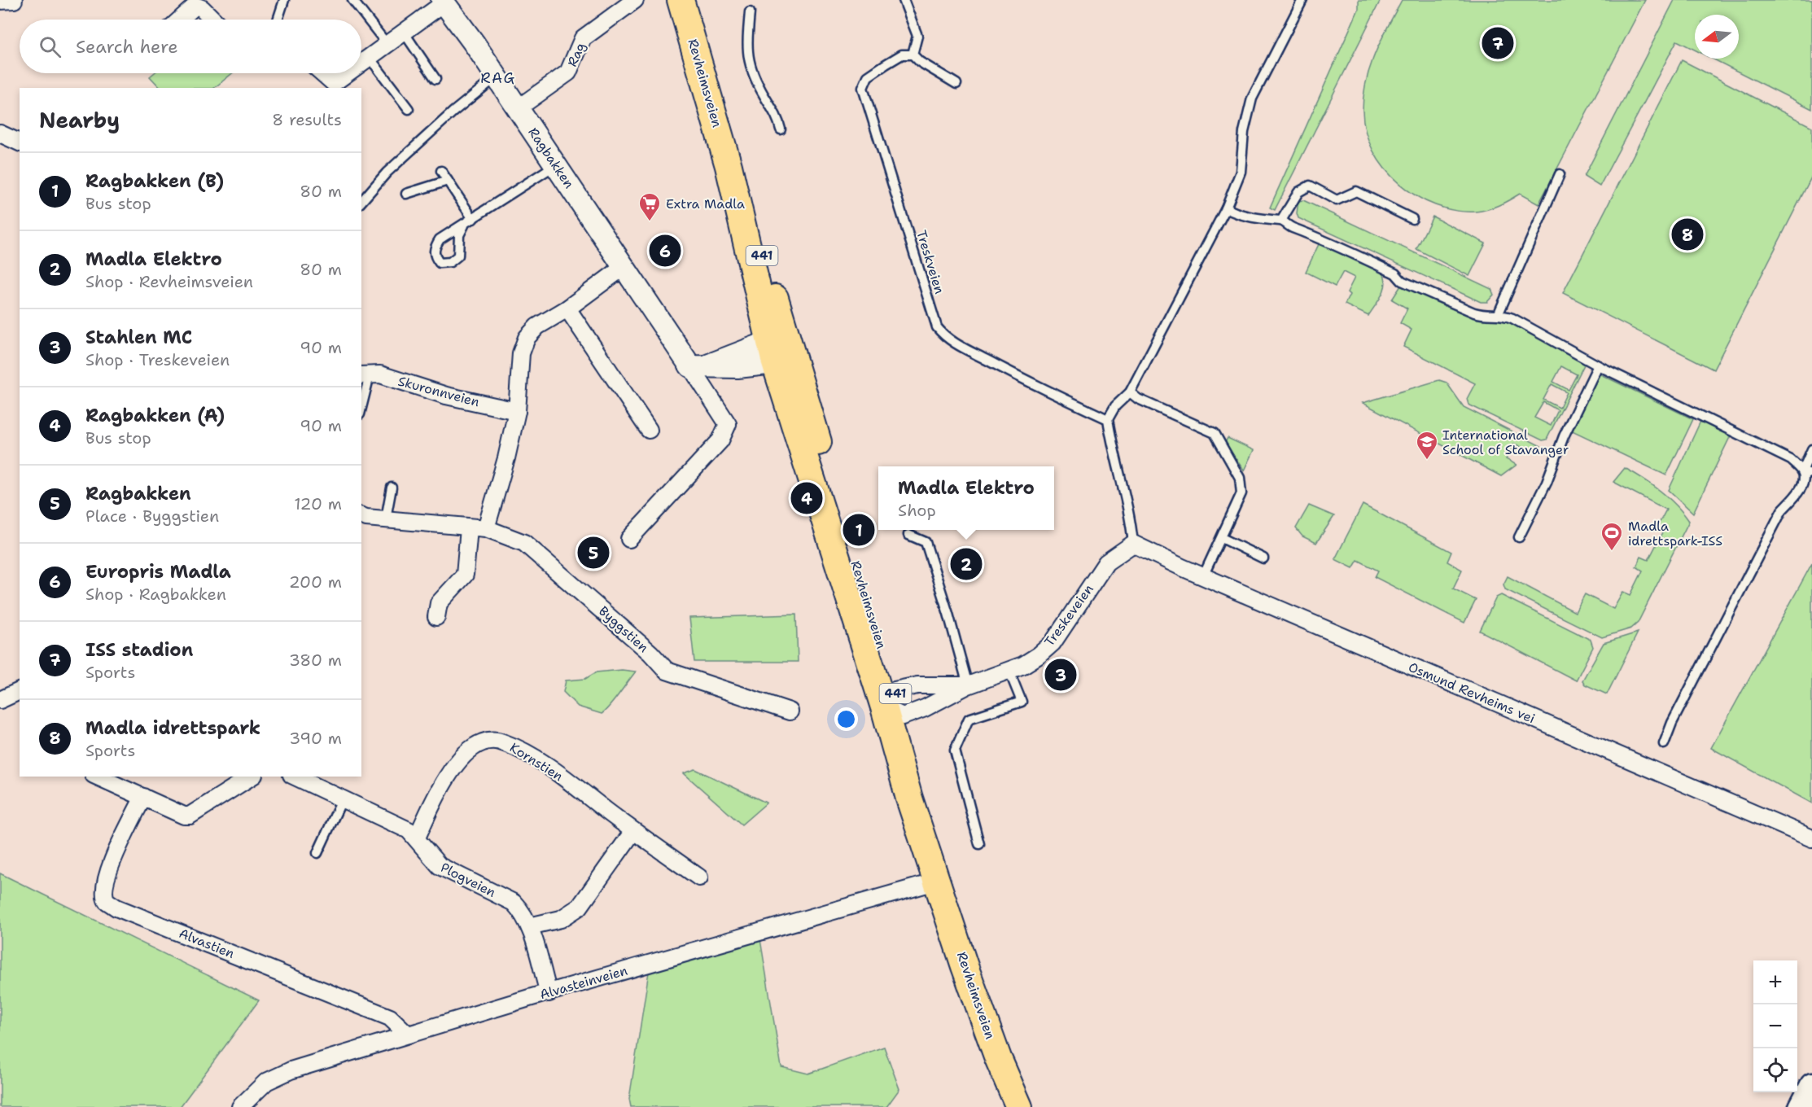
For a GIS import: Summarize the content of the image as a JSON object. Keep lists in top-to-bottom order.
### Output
{
  "streets": {
    "main road": ["Revheimsveien", "441"],
    "street": [
      "Rag",
      "Ragbakken",
      "Skuronnveien",
      "Treskeveien",
      "Byggstien",
      "Osmund Revheims vei",
      "Kornstien",
      "Plogveien",
      "Alvastien",
      "Alvasteinveien"
    ],
    "lane": ["Treskveien"]
  },
  "crossings": [
    ["Rag", "Ragbakken"],
    ["Revheimsveien", "Treskeveien"],
    ["Revheimsveien", "Alvasteinveien"],
    ["Treskeveien", "Osmund Revheims vei"],
    ["Kornstien", "Plogveien"],
    ["Plogveien", "Alvasteinveien"],
    ["Alvastien", "Alvasteinveien"]
  ],
  "districts": ["RAG"],
  "places": {
    "supermarket": ["Extra Madla"],
    "school or university": ["International School of Stavanger"],
    "sports": ["Madla idrettspark-ISS"]
  },
  "north": "left",
  "page": {
    "search": "Search here",
    "pins": [
      "7",
      "8",
      "6",
      "4",
      "1",
      "5",
      "2",
      "3"
    ],
    "heading": ["Nearby", "8 results"],
    "list": [
      {
        "mark": "1",
        "name": "Ragbakken (B)",
        "note": "Bus stop",
        "value": "80 m"
      },
      {
        "mark": "2",
        "name": "Madla Elektro",
        "note": "Shop · Revheimsveien",
        "value": "80 m"
      },
      {
        "mark": "3",
        "name": "Stahlen MC",
        "note": "Shop · Treskeveien",
        "value": "90 m"
      },
      {
        "mark": "4",
        "name": "Ragbakken (A)",
        "note": "Bus stop",
        "value": "90 m"
      },
      {
        "mark": "5",
        "name": "Ragbakken",
        "note": "Place · Byggstien",
        "value": "120 m"
      },
      {
        "mark": "6",
        "name": "Europris Madla",
        "note": "Shop · Ragbakken",
        "value": "200 m"
      },
      {
        "mark": "7",
        "name": "ISS stadion",
        "note": "Sports",
        "value": "380 m"
      },
      {
        "mark": "8",
        "name": "Madla idrettspark",
        "note": "Sports",
        "value": "390 m"
      }
    ],
    "popup": ["Madla Elektro", "Shop"],
    "map_buttons": ["+", "−"]
  }
}
